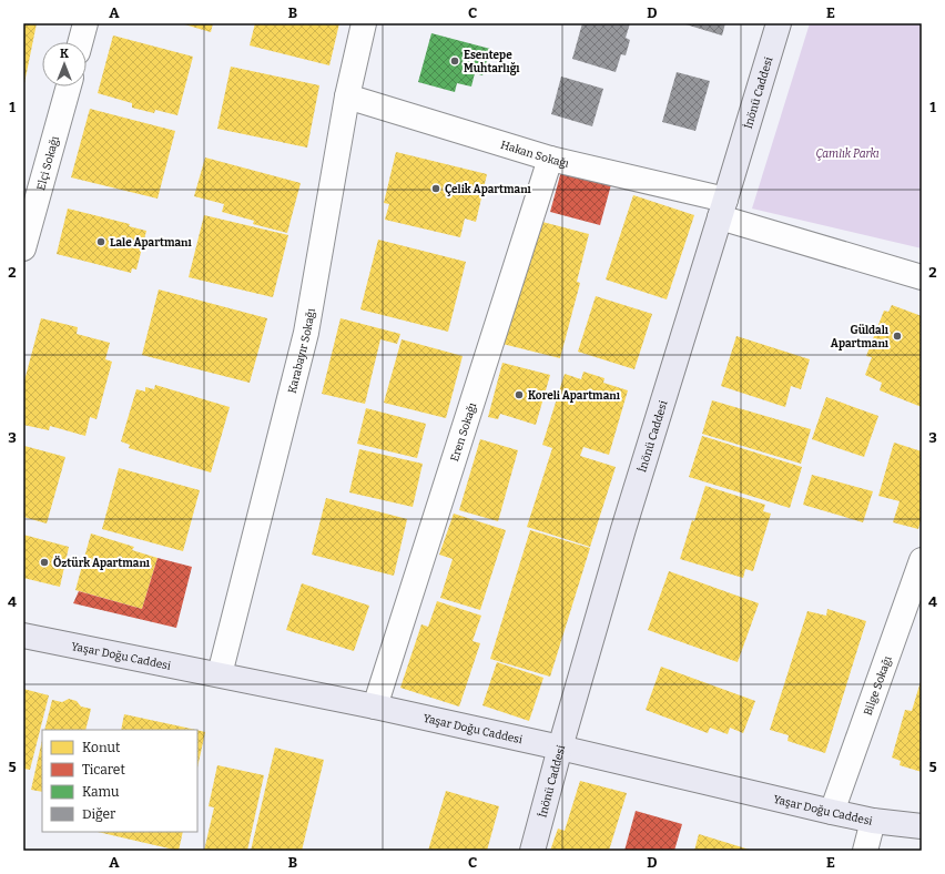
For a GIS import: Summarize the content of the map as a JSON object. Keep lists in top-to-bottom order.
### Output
{
  "streets": {
    "street": [
      "İnönü Caddesi",
      "Hakan Sokağı",
      "Elçi Sokağı",
      "Karabayır Sokağı",
      "Eren Sokağı",
      "Yaşar Doğu Caddesi",
      "Bilge Sokağı"
    ]
  },
  "crossings": [
    ["İnönü Caddesi", "Hakan Sokağı"],
    ["İnönü Caddesi", "Yaşar Doğu Caddesi"],
    ["Hakan Sokağı", "Karabayır Sokağı"],
    ["Hakan Sokağı", "Eren Sokağı"],
    ["Karabayır Sokağı", "Yaşar Doğu Caddesi"],
    ["Eren Sokağı", "Yaşar Doğu Caddesi"],
    ["Yaşar Doğu Caddesi", "Bilge Sokağı"]
  ],
  "parks": ["Çamlık Parkı"],
  "places": [
    "Esentepe Muhtarlığı",
    "Çelik Apartmanı",
    "Lale Apartmanı",
    "Güldalı Apartmanı",
    "Koreli Apartmanı",
    "Öztürk Apartmanı"
  ],
  "legend": [
    "Konut",
    "Ticaret",
    "Kamu",
    "Diğer"
  ],
  "north": "top",
  "grid": {
    "columns": [
      "A",
      "B",
      "C",
      "D",
      "E"
    ],
    "rows": [
      "1",
      "2",
      "3",
      "4",
      "5"
    ]
  }
}
